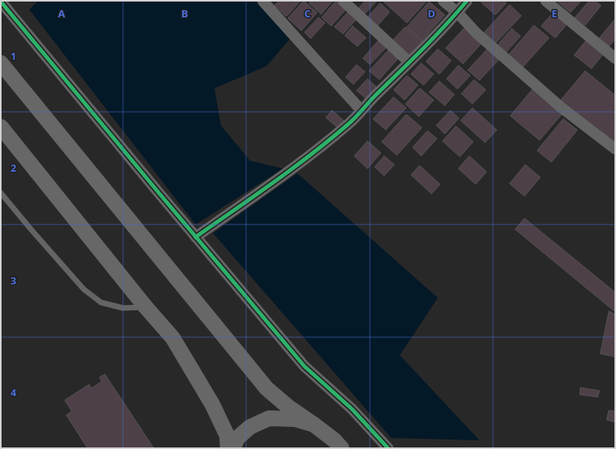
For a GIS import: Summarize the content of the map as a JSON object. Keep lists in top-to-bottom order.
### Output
{
  "grid": {
    "columns": [
      "A",
      "B",
      "C",
      "D",
      "E"
    ],
    "rows": [
      "1",
      "2",
      "3",
      "4"
    ]
  }
}
